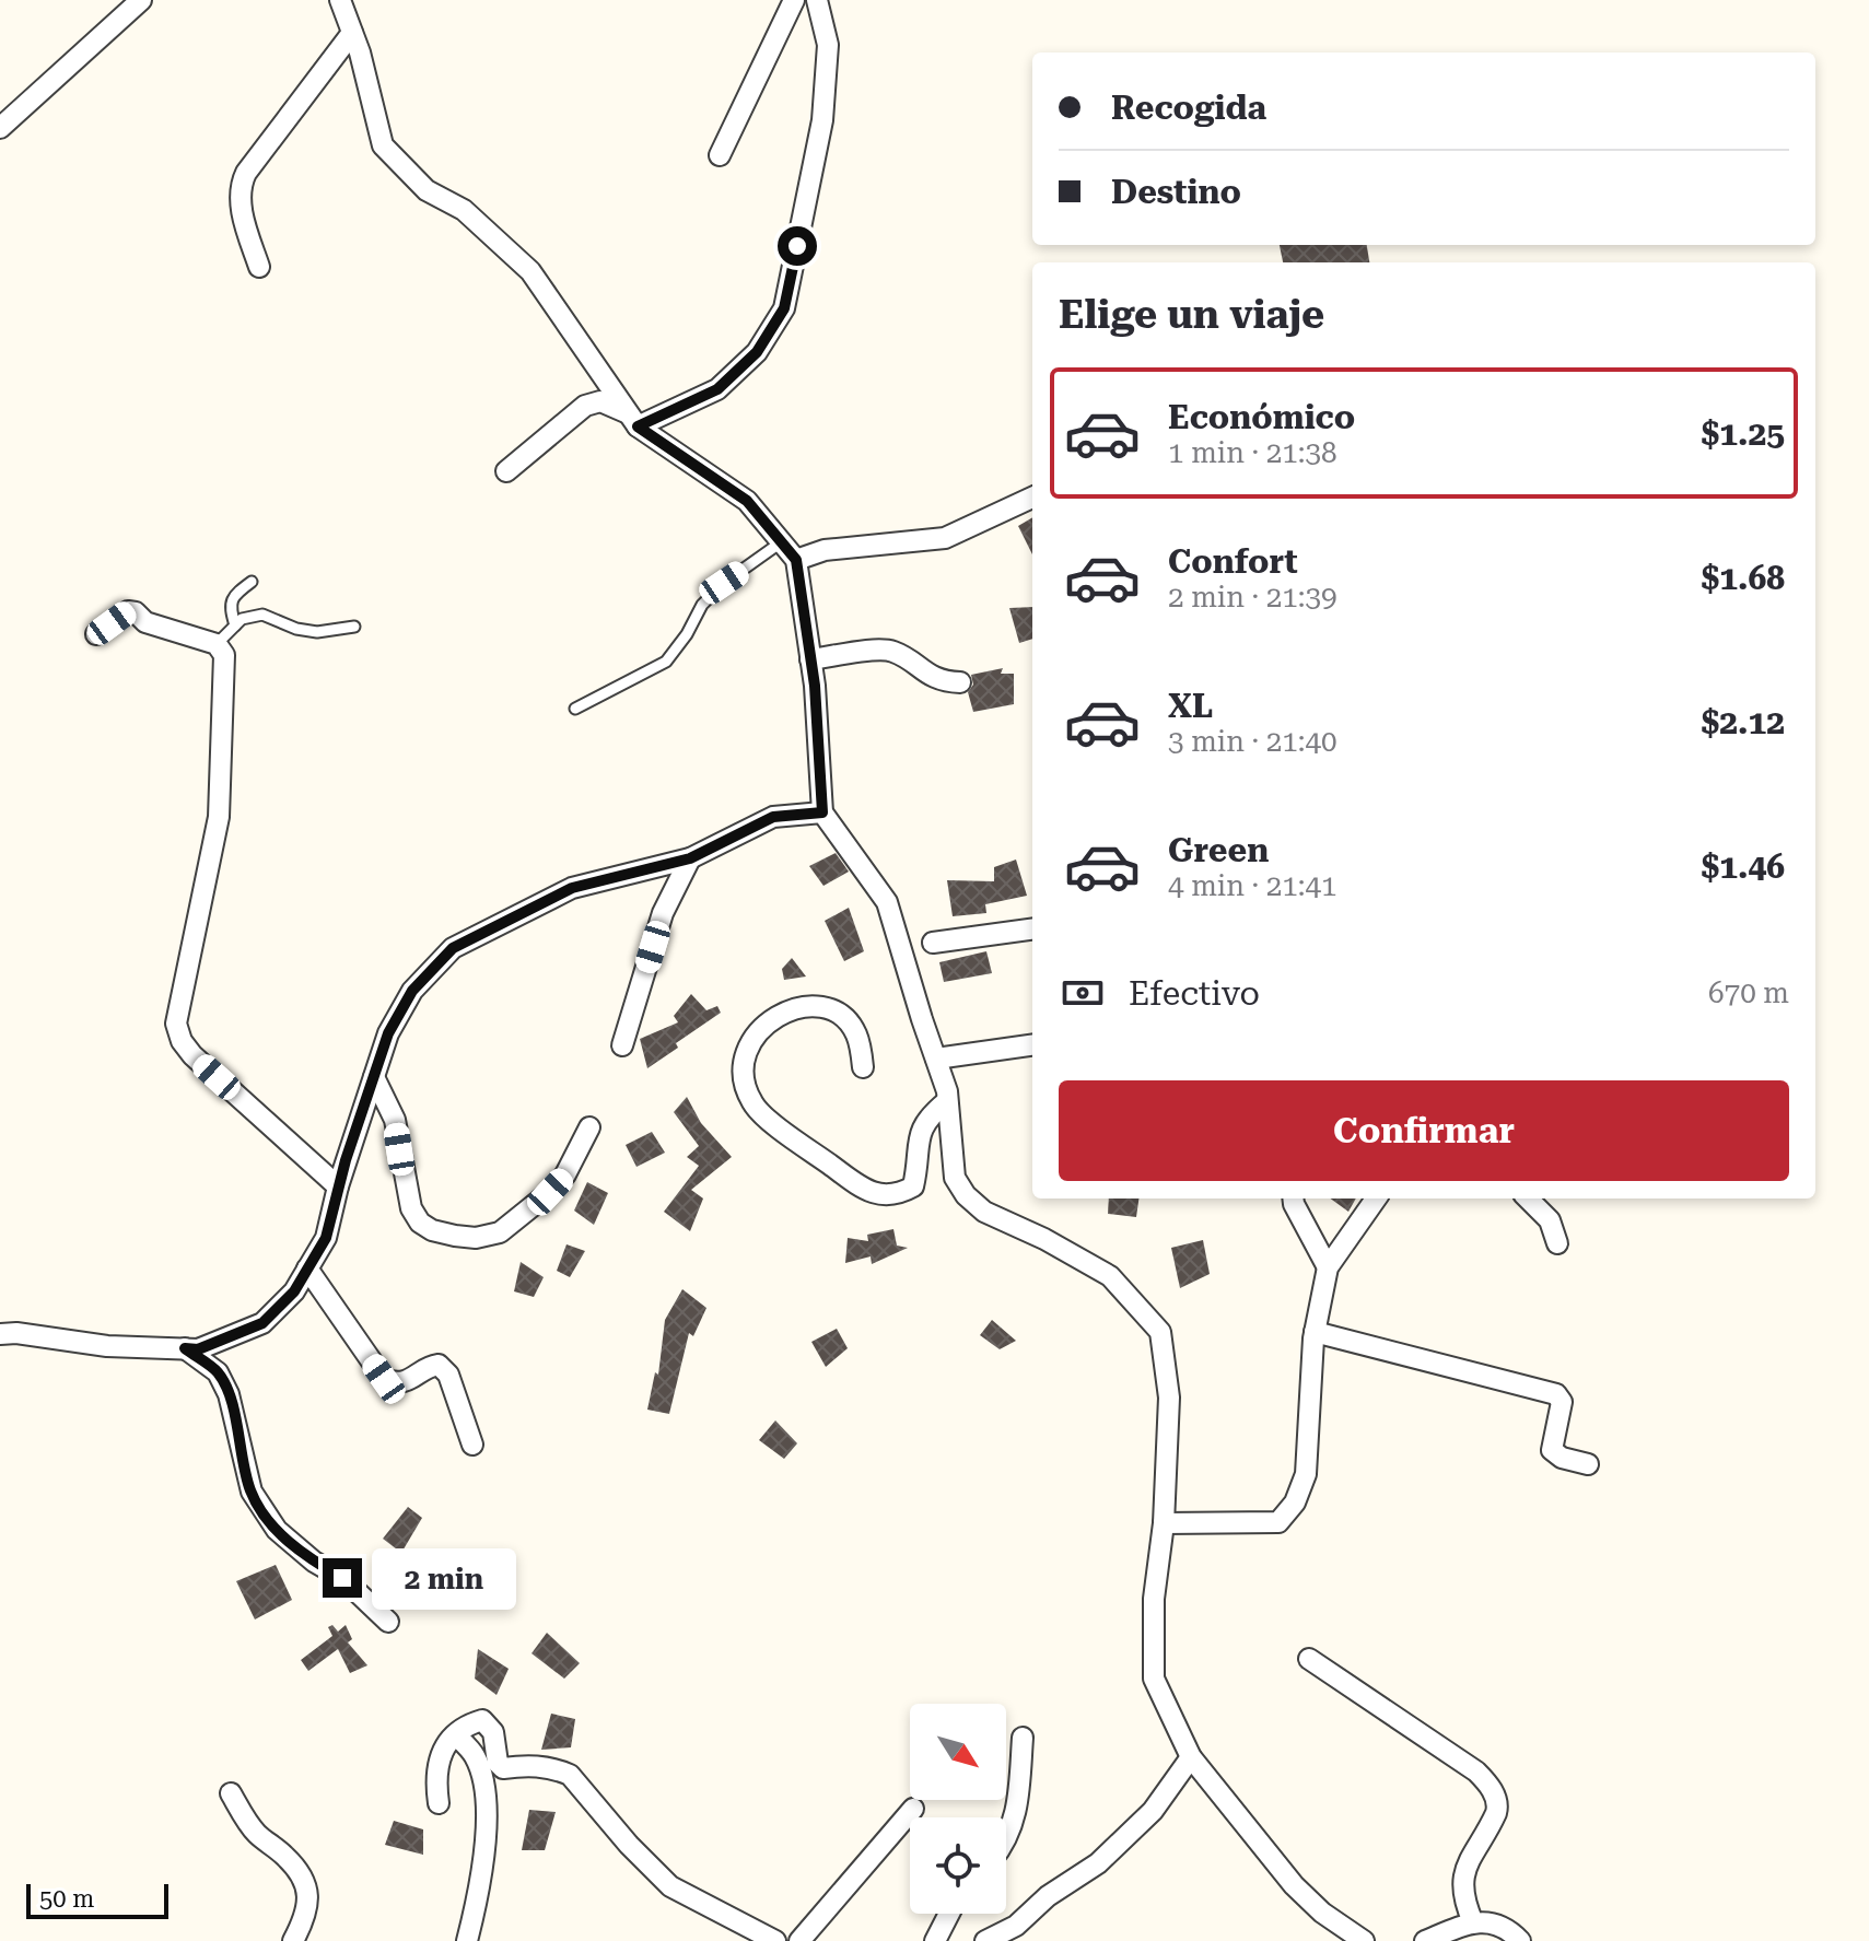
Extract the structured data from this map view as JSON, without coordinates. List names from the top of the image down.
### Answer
{
  "scale_bar": "50 m",
  "north": "bottom right",
  "page": {
    "banner": ["Recogida", "Destino"],
    "heading": "Elige un viaje",
    "list": [
      {
        "name": "Económico",
        "note": "1 min · 21:38",
        "value": "$1.25"
      },
      {
        "name": "Confort",
        "note": "2 min · 21:39",
        "value": "$1.68"
      },
      {
        "name": "XL",
        "note": "3 min · 21:40",
        "value": "$2.12"
      },
      {
        "name": "Green",
        "note": "4 min · 21:41",
        "value": "$1.46"
      }
    ],
    "pay": ["Efectivo", "670 m"],
    "buttons": "Confirmar",
    "bubble": "2 min",
    "scale": "50 m"
  }
}
